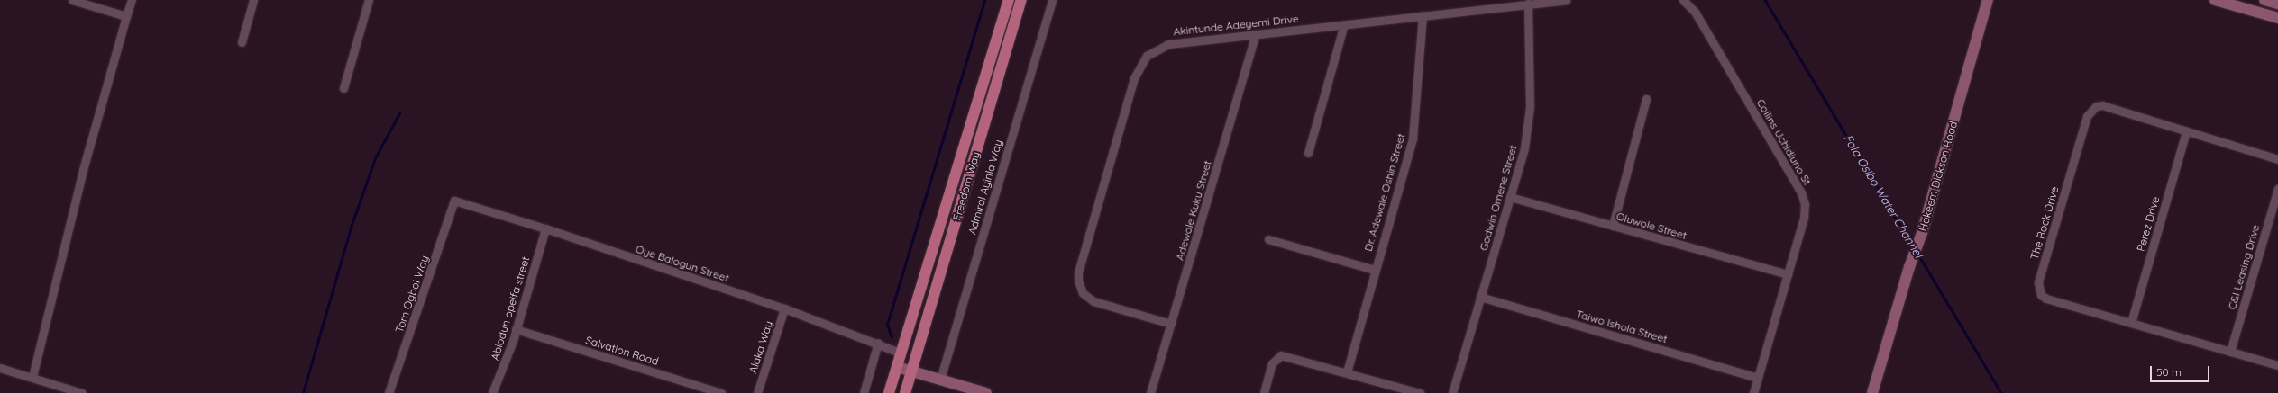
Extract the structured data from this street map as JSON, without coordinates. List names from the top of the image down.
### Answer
{
  "streets": {
    "main road": ["Freedom Way"],
    "street": [
      "Akintunde Adeyemi Drive",
      "Collins Uchidiuno St",
      "Hakeem Dickson Road",
      "Admiral Ayinla Way",
      "Dr. Adewale Oshin Street",
      "Godwin Omene Street",
      "Adewole Kuku Street",
      "The Rock Drive",
      "Perez Drive",
      "Oluwole Street",
      "Oye Balogun Street",
      "C&I Leasing Drive",
      "Tom Ogboi Way",
      "Abiodun opeifa street",
      "Taiwo Ishola Street",
      "Alaka Way",
      "Salvation Road"
    ]
  },
  "crossings": [
    ["Akintunde Adeyemi Drive", "Dr. Adewale Oshin Street"],
    ["Akintunde Adeyemi Drive", "Godwin Omene Street"],
    ["Akintunde Adeyemi Drive", "Adewole Kuku Street"],
    ["Collins Uchidiuno St", "Oluwole Street"],
    ["Collins Uchidiuno St", "Taiwo Ishola Street"],
    ["Freedom Way", "Oye Balogun Street"],
    ["Godwin Omene Street", "Oluwole Street"],
    ["Godwin Omene Street", "Taiwo Ishola Street"],
    ["The Rock Drive", "Perez Drive"],
    ["The Rock Drive", "C&I Leasing Drive"],
    ["Oye Balogun Street", "Tom Ogboi Way"],
    ["Oye Balogun Street", "Abiodun opeifa street"],
    ["Oye Balogun Street", "Alaka Way"],
    ["Abiodun opeifa street", "Salvation Road"]
  ],
  "water": ["Fola Osibo Water Channel"],
  "scale_bar": "50 m"
}
